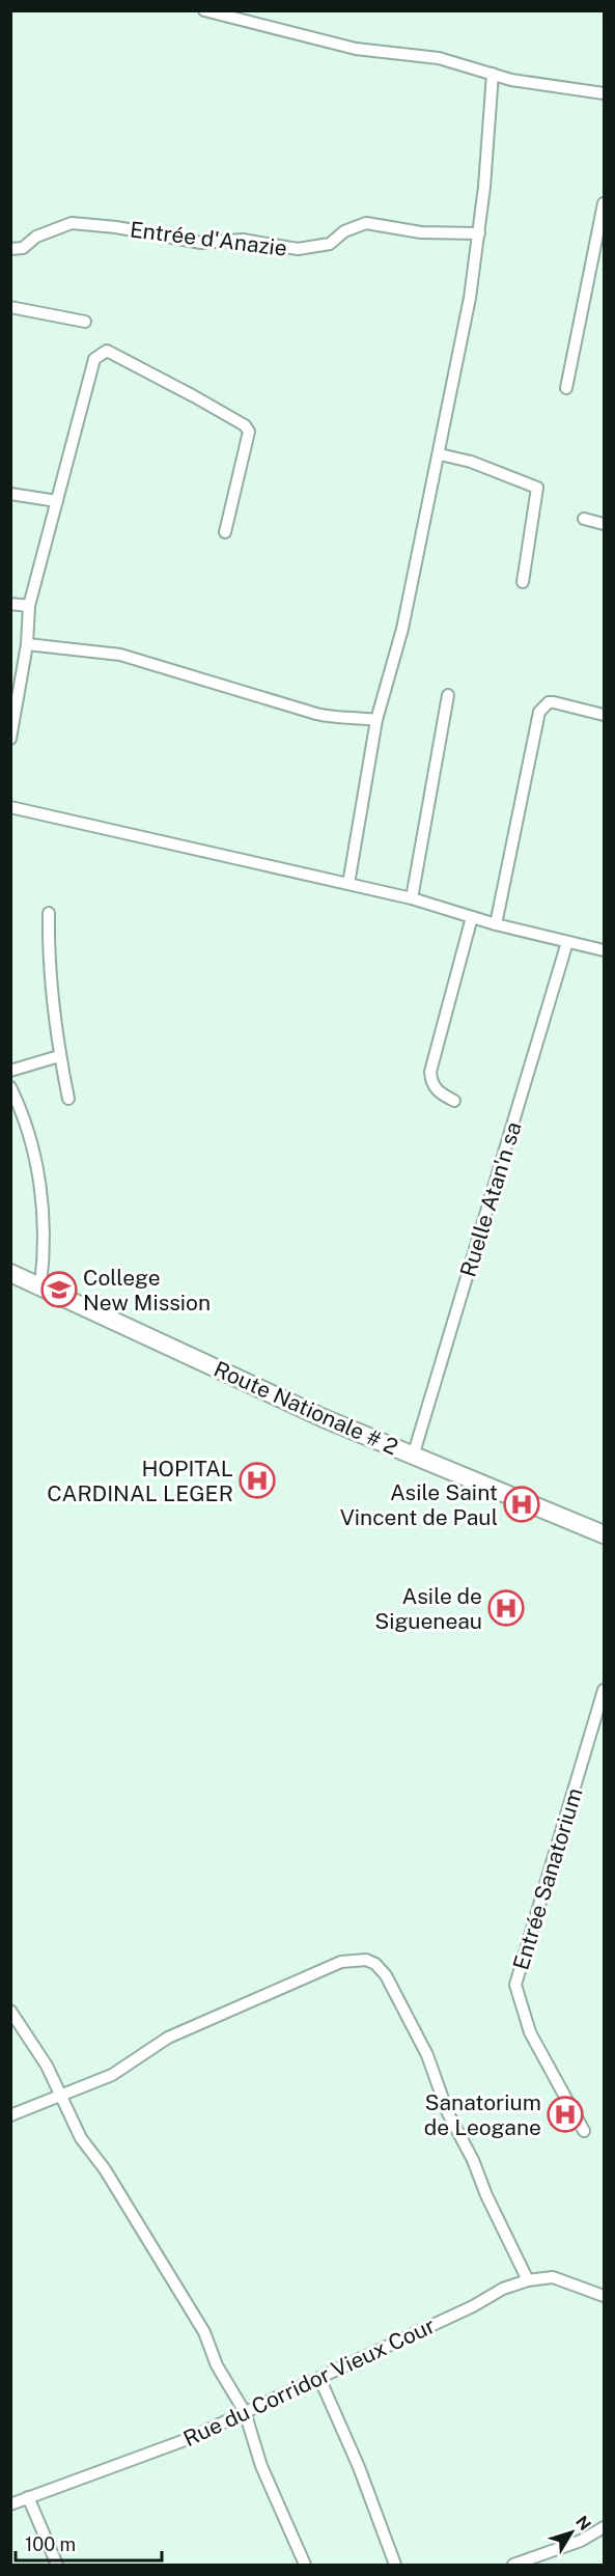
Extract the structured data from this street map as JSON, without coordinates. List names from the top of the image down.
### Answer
{
  "streets": {
    "main road": ["Route Nationale # 2"],
    "street": [
      "Entrée d'Anazie",
      "Ruelle Atan'n sa",
      "Entrée Sanatorium",
      "Rue du Corridor Vieux Cour"
    ]
  },
  "crossings": [
    ["Ruelle Atan'n sa", "Route Nationale # 2"]
  ],
  "places": {
    "school or university": ["College New Mission"],
    "hospital": [
      "HOPITAL CARDINAL LEGER",
      "Asile Saint Vincent de Paul",
      "Asile de Sigueneau",
      "Sanatorium de Leogane"
    ]
  },
  "scale_bar": "100 m",
  "north": "top right"
}
